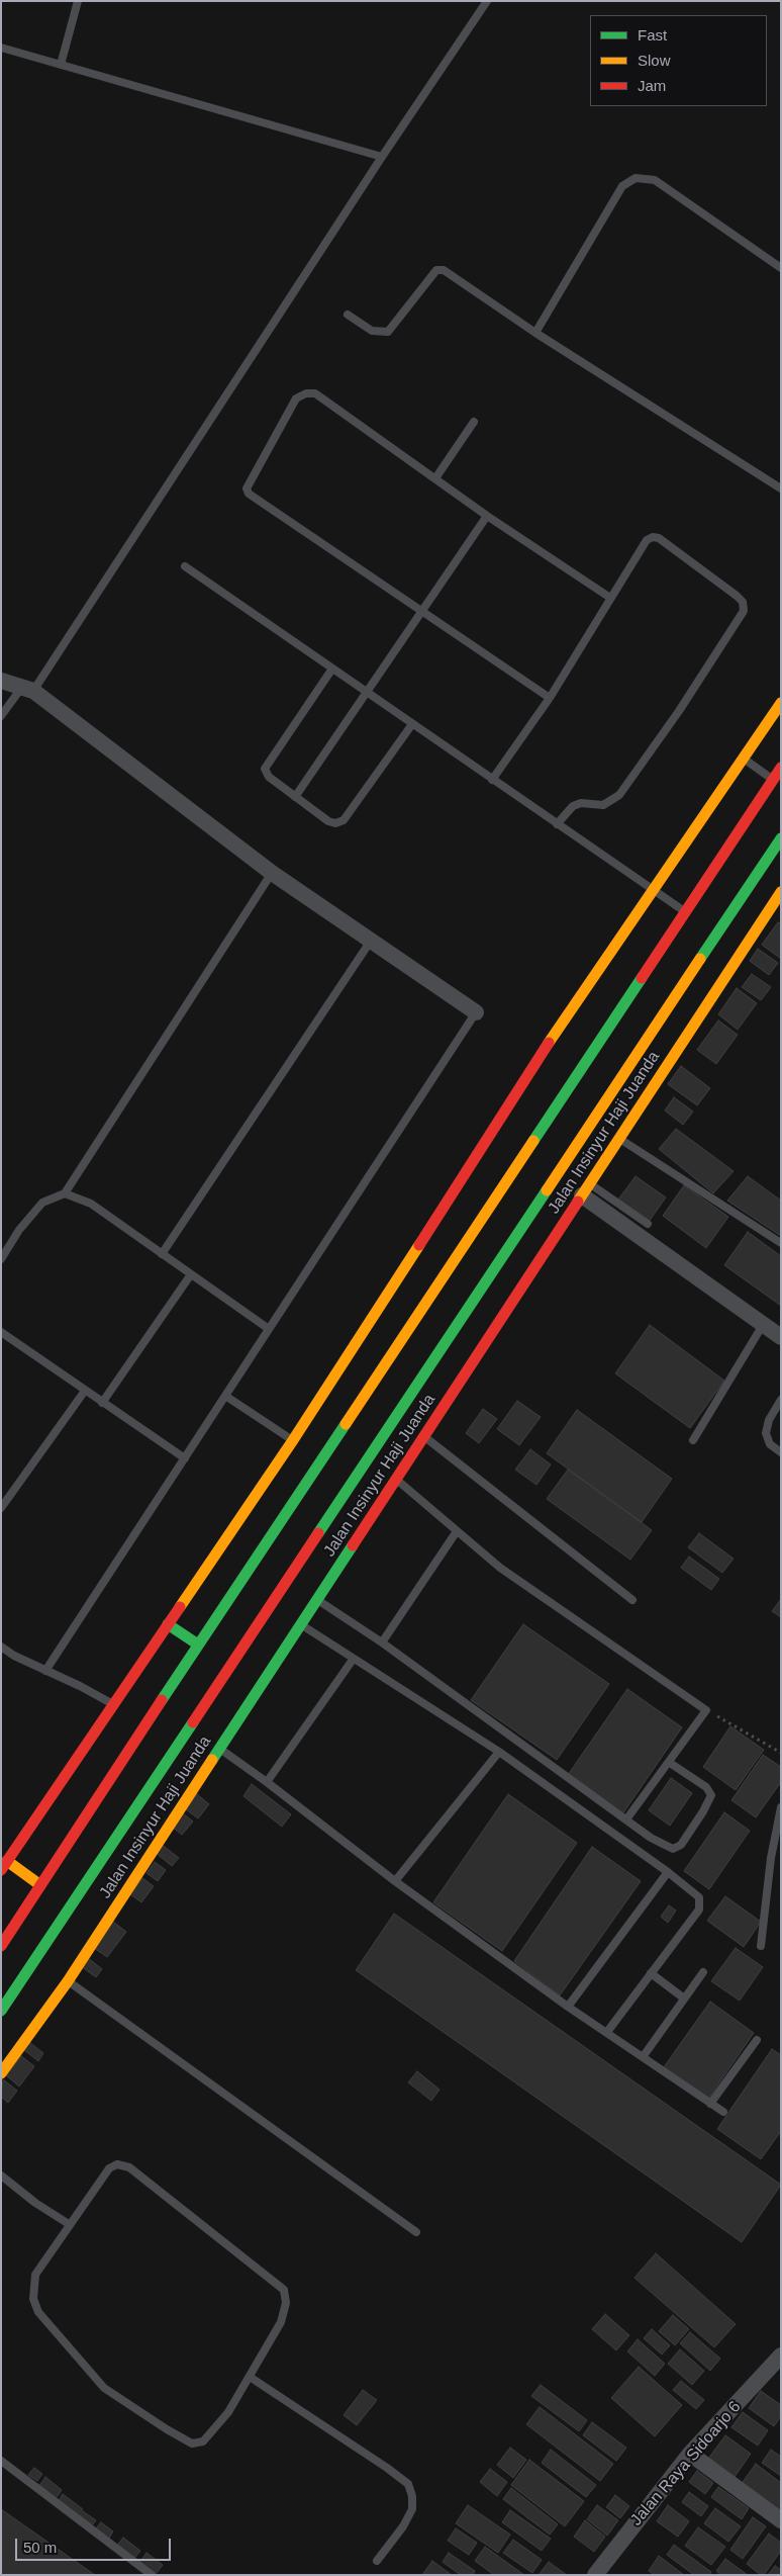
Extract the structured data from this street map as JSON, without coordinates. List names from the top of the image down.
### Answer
{
  "streets": {
    "main road": ["Jalan Insinyur Haji Juanda"],
    "street": ["Jalan Raya Sidoarjo 6"]
  },
  "legend": ["Fast", "Slow", "Jam"],
  "scale_bar": "50 m"
}
